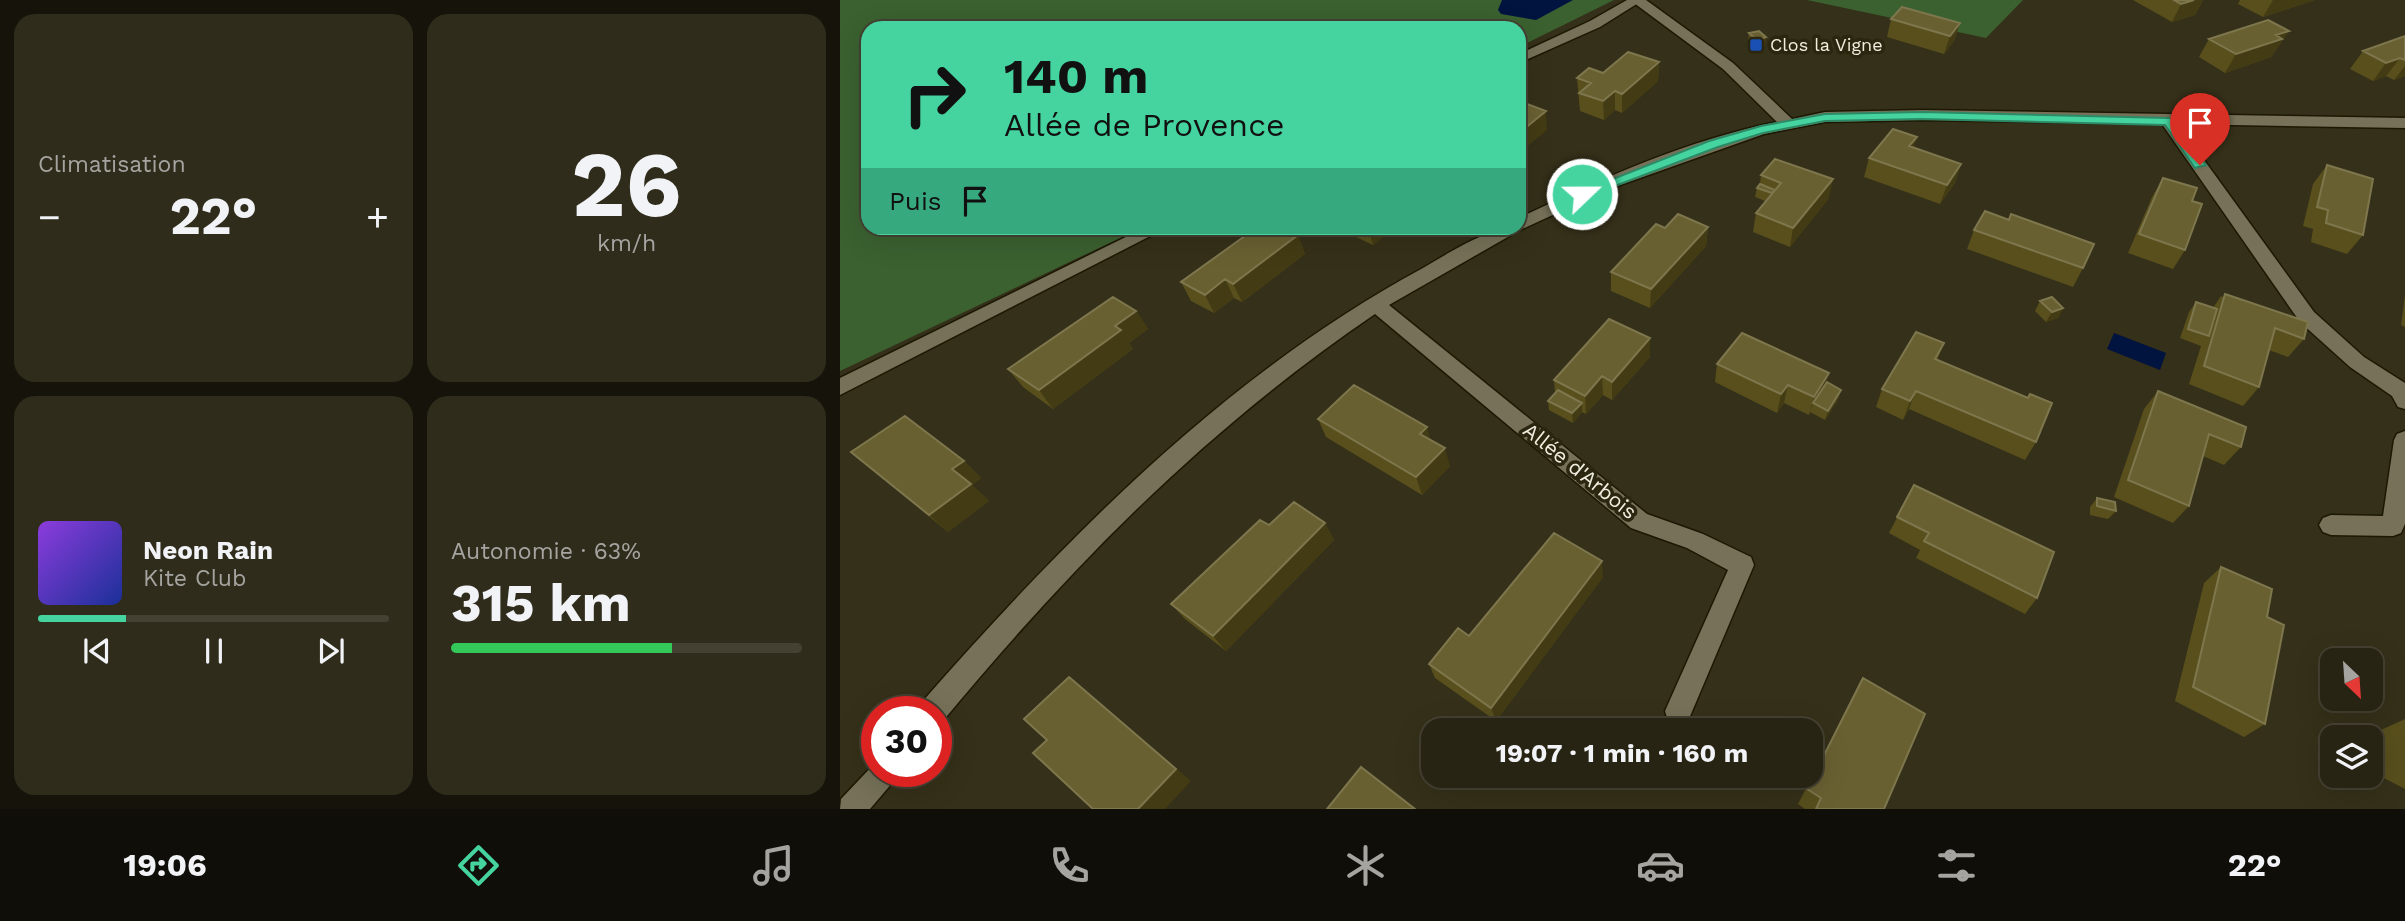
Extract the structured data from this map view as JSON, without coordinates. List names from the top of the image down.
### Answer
{
  "streets": {
    "street": ["Allée d'Arbois"]
  },
  "places": {
    "transit": ["Clos la Vigne"]
  },
  "north": "bottom right",
  "page": {
    "tile": [
      "Climatisation",
      ["26", "km/h"],
      ["Autonomie · 63%", "315 km"]
    ],
    "turn": ["140 m", "Allée de Provence"],
    "then": "Puis",
    "heat": ["−", "22°", "+"],
    "song": ["Neon Rain", "Kite Club"],
    "limit": "30",
    "trip": "19:07 · 1 min · 160 m",
    "tabs": ["19:06", "22°"]
  }
}
